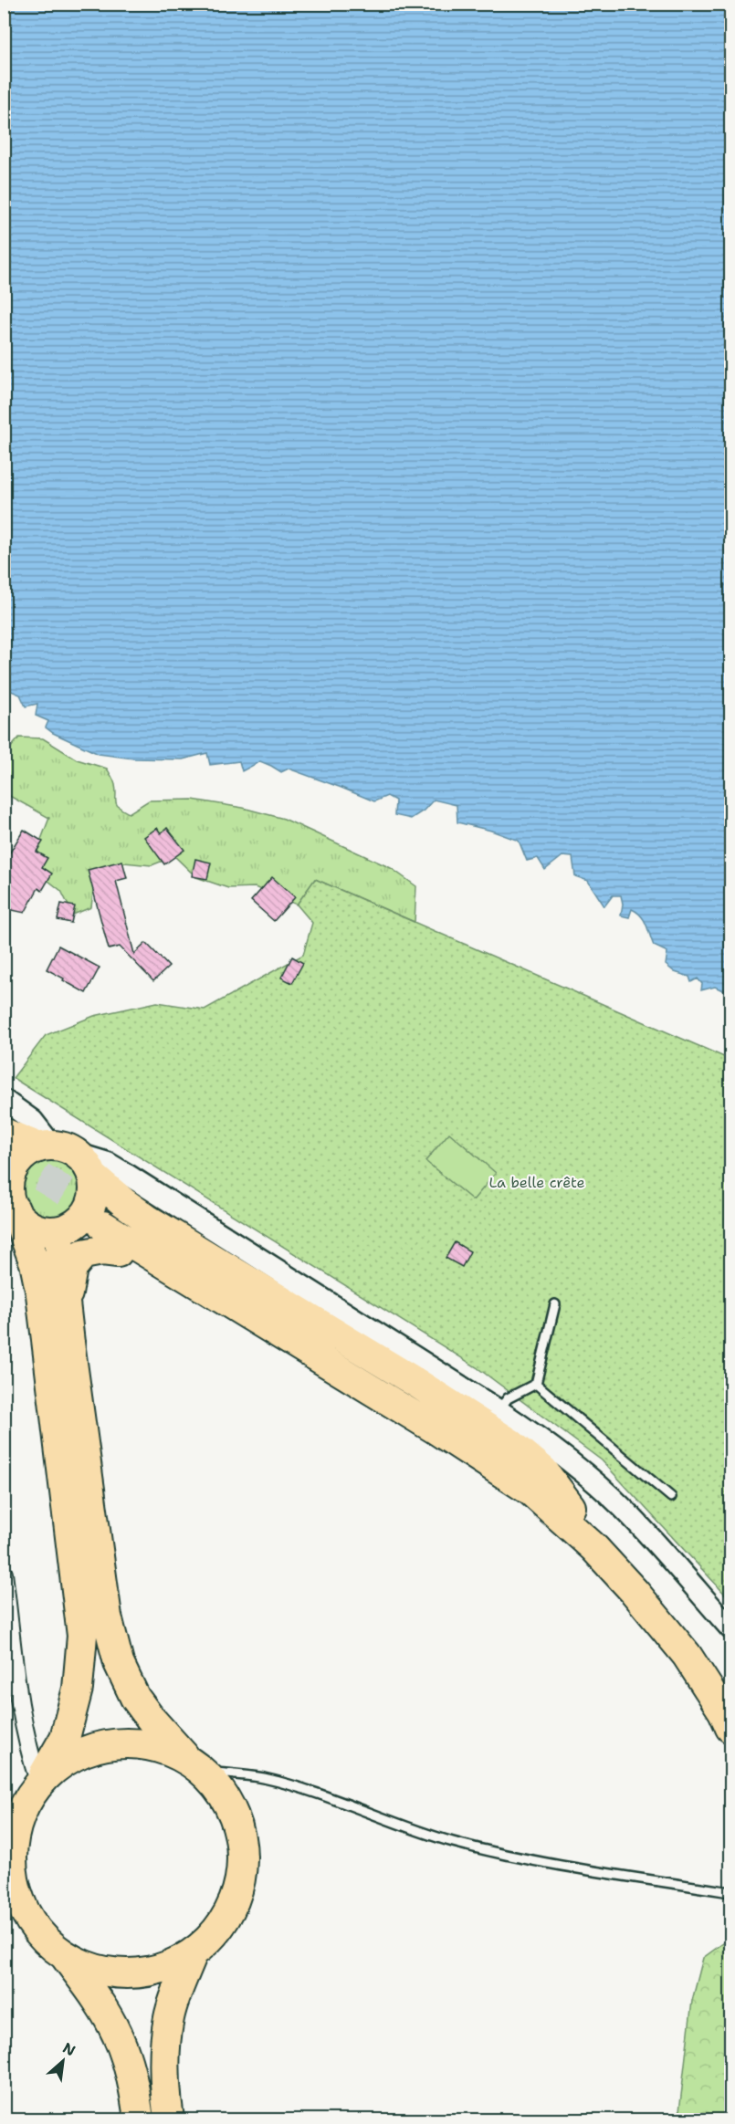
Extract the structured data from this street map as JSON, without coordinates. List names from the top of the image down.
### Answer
{
  "parks": ["La belle crête"],
  "north": "top right"
}
